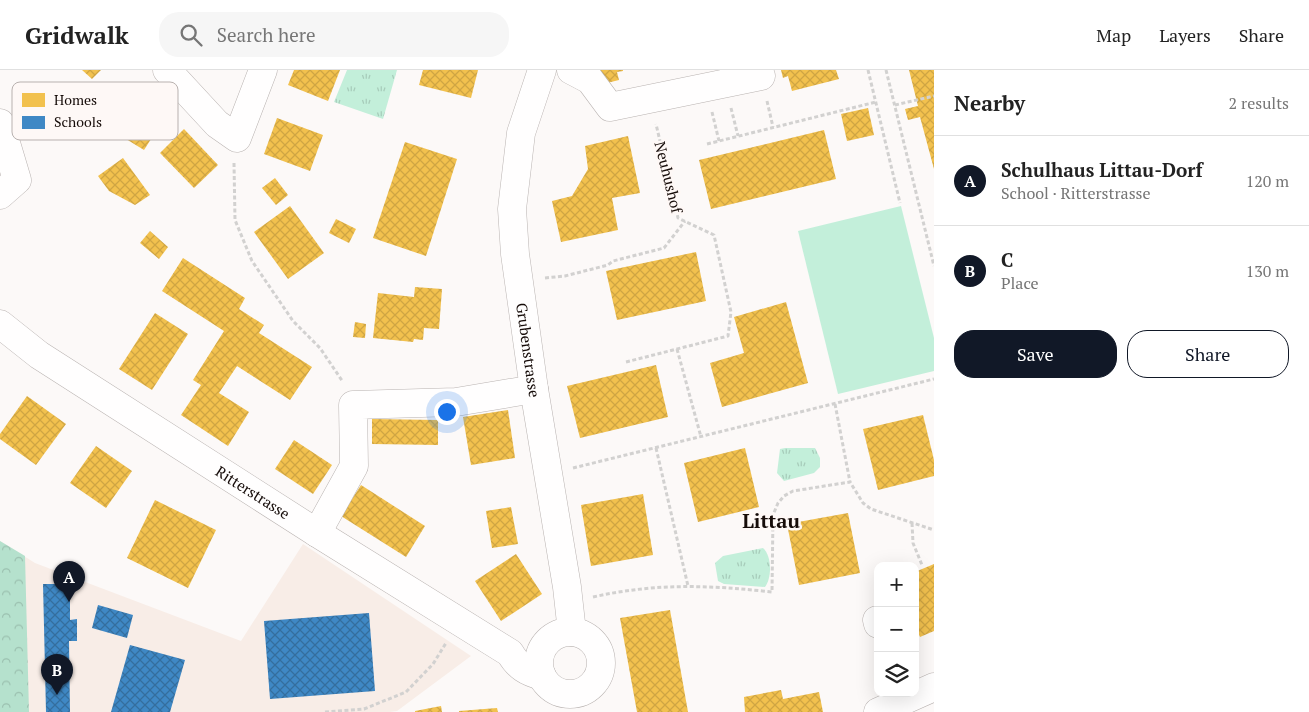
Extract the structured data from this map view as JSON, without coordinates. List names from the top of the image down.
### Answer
{
  "streets": {
    "street": ["Grubenstrasse", "Ritterstrasse"],
    "path": ["Neuhushof"]
  },
  "crossings": [
    ["Grubenstrasse", "Ritterstrasse"]
  ],
  "districts": ["Littau"],
  "legend": ["Homes", "Schools"],
  "page": {
    "header": "Gridwalk",
    "search": "Search here",
    "nav": ["Map", "Layers", "Share"],
    "heading": ["Nearby", "2 results"],
    "list": [
      {
        "mark": "A",
        "name": "Schulhaus Littau-Dorf",
        "note": "School · Ritterstrasse",
        "value": "120 m"
      },
      {
        "mark": "B",
        "name": "C",
        "note": "Place",
        "value": "130 m"
      }
    ],
    "buttons": ["Save", "Share"],
    "pins": ["A", "B"],
    "map_buttons": ["+", "−"]
  }
}
